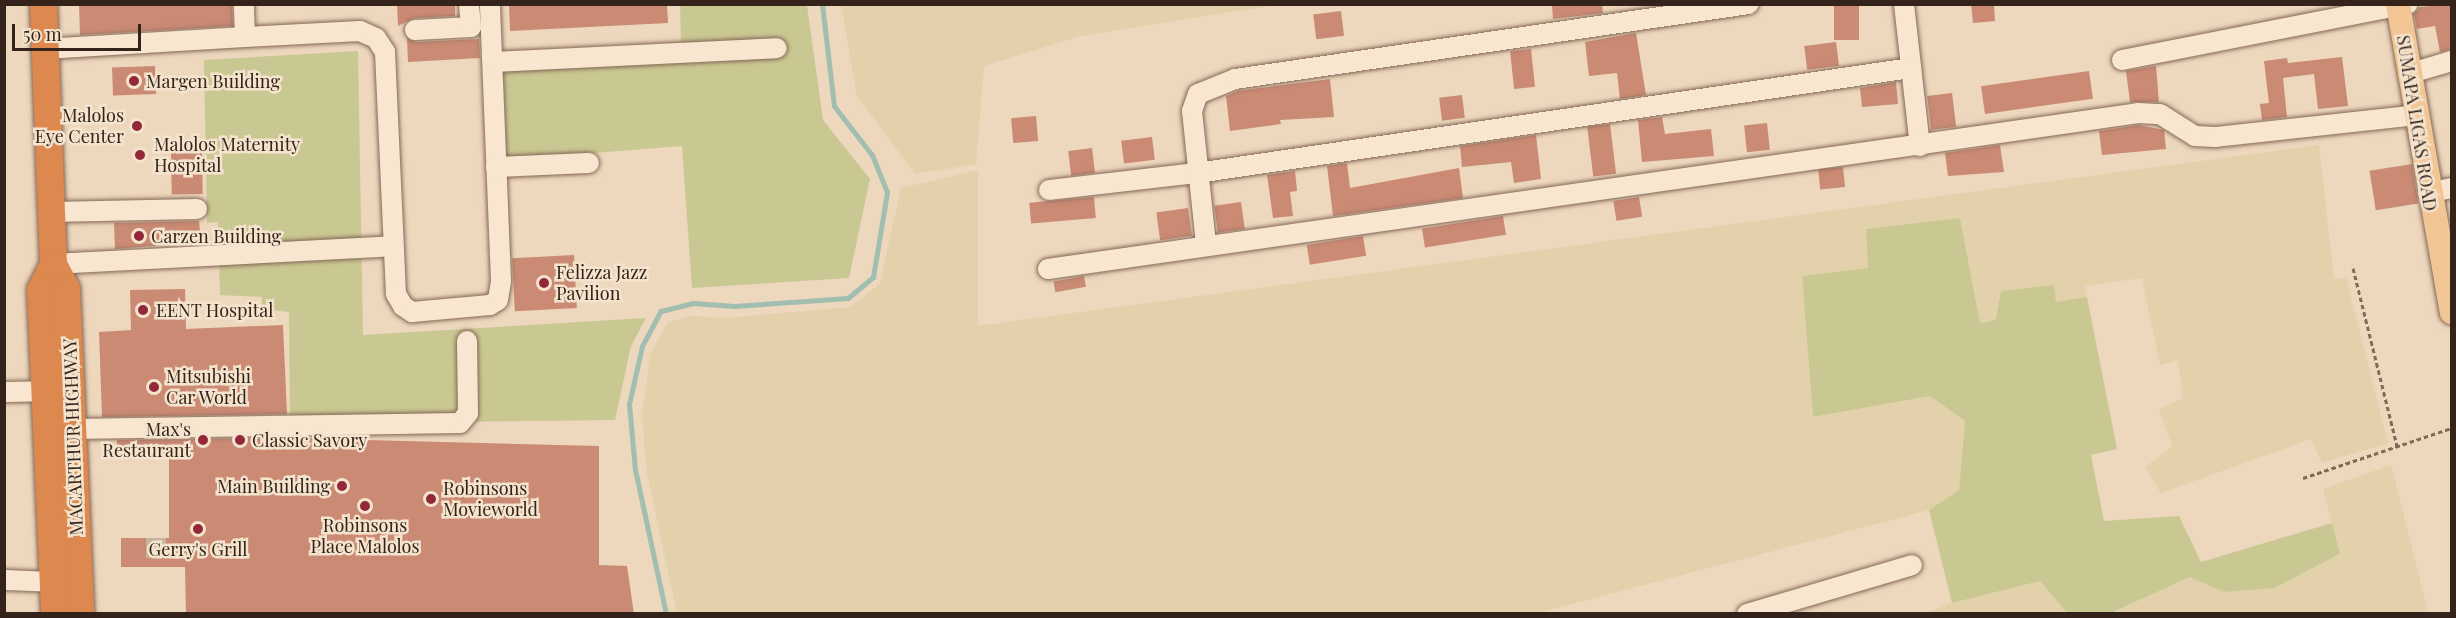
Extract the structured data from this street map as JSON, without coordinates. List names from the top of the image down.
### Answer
{
  "streets": {
    "highway": ["MACARTHUR HIGHWAY"],
    "main road": ["SUMAPA LIGAS ROAD"]
  },
  "places": [
    "Margen Building",
    "Malolos Eye Center",
    "Malolos Maternity Hospital",
    "Carzen Building",
    "Felizza Jazz Pavilion",
    "EENT Hospital",
    "Mitsubishi Car World",
    "Max's Restaurant",
    "Classic Savory",
    "Main Building",
    "Robinsons Movieworld",
    "Robinsons Place Malolos",
    "Gerry's Grill"
  ],
  "scale_bar": "50 m"
}
